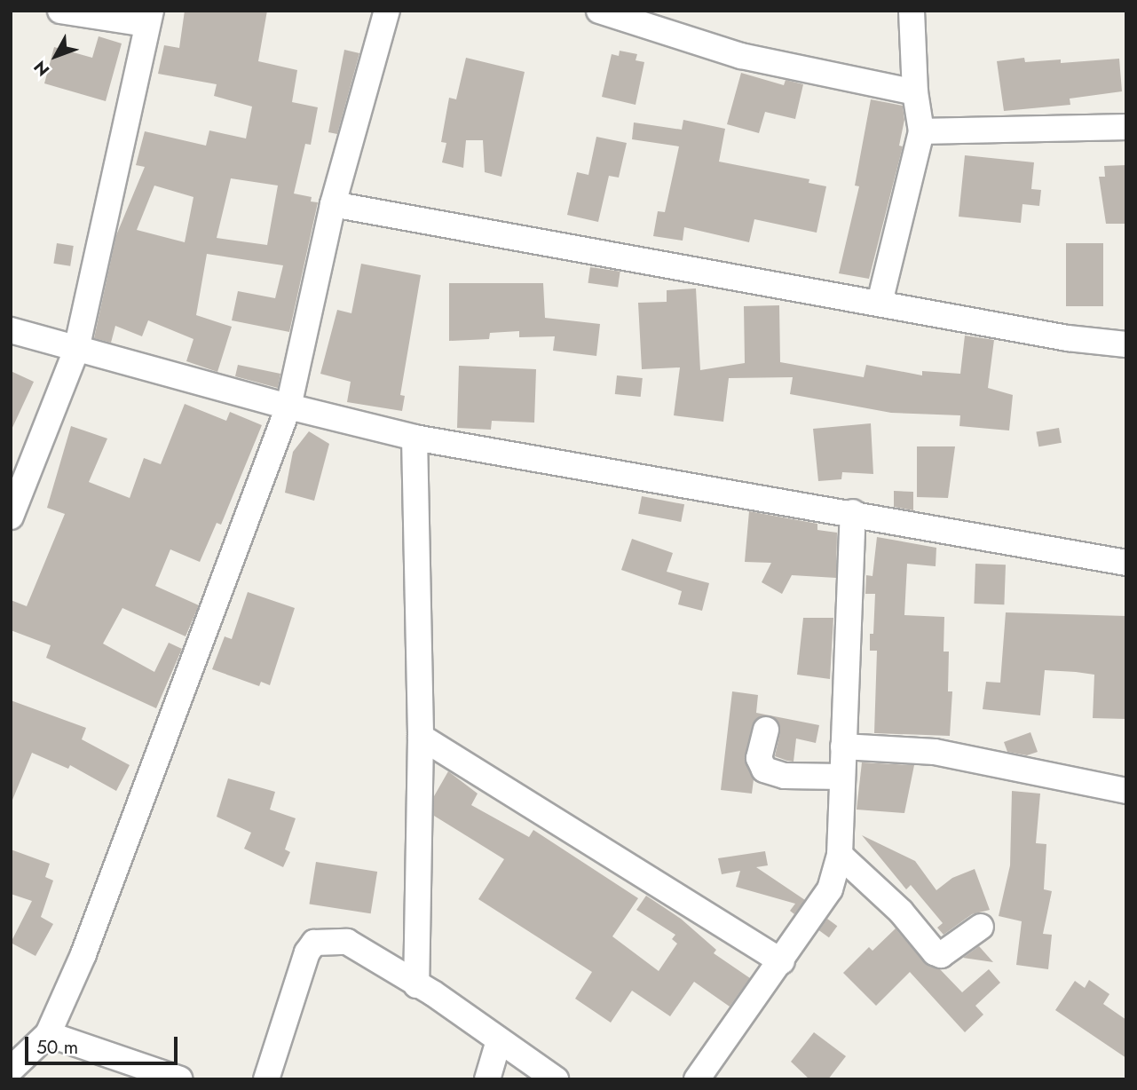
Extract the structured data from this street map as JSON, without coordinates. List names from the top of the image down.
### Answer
{
  "scale_bar": "50 m",
  "north": "bottom left"
}
